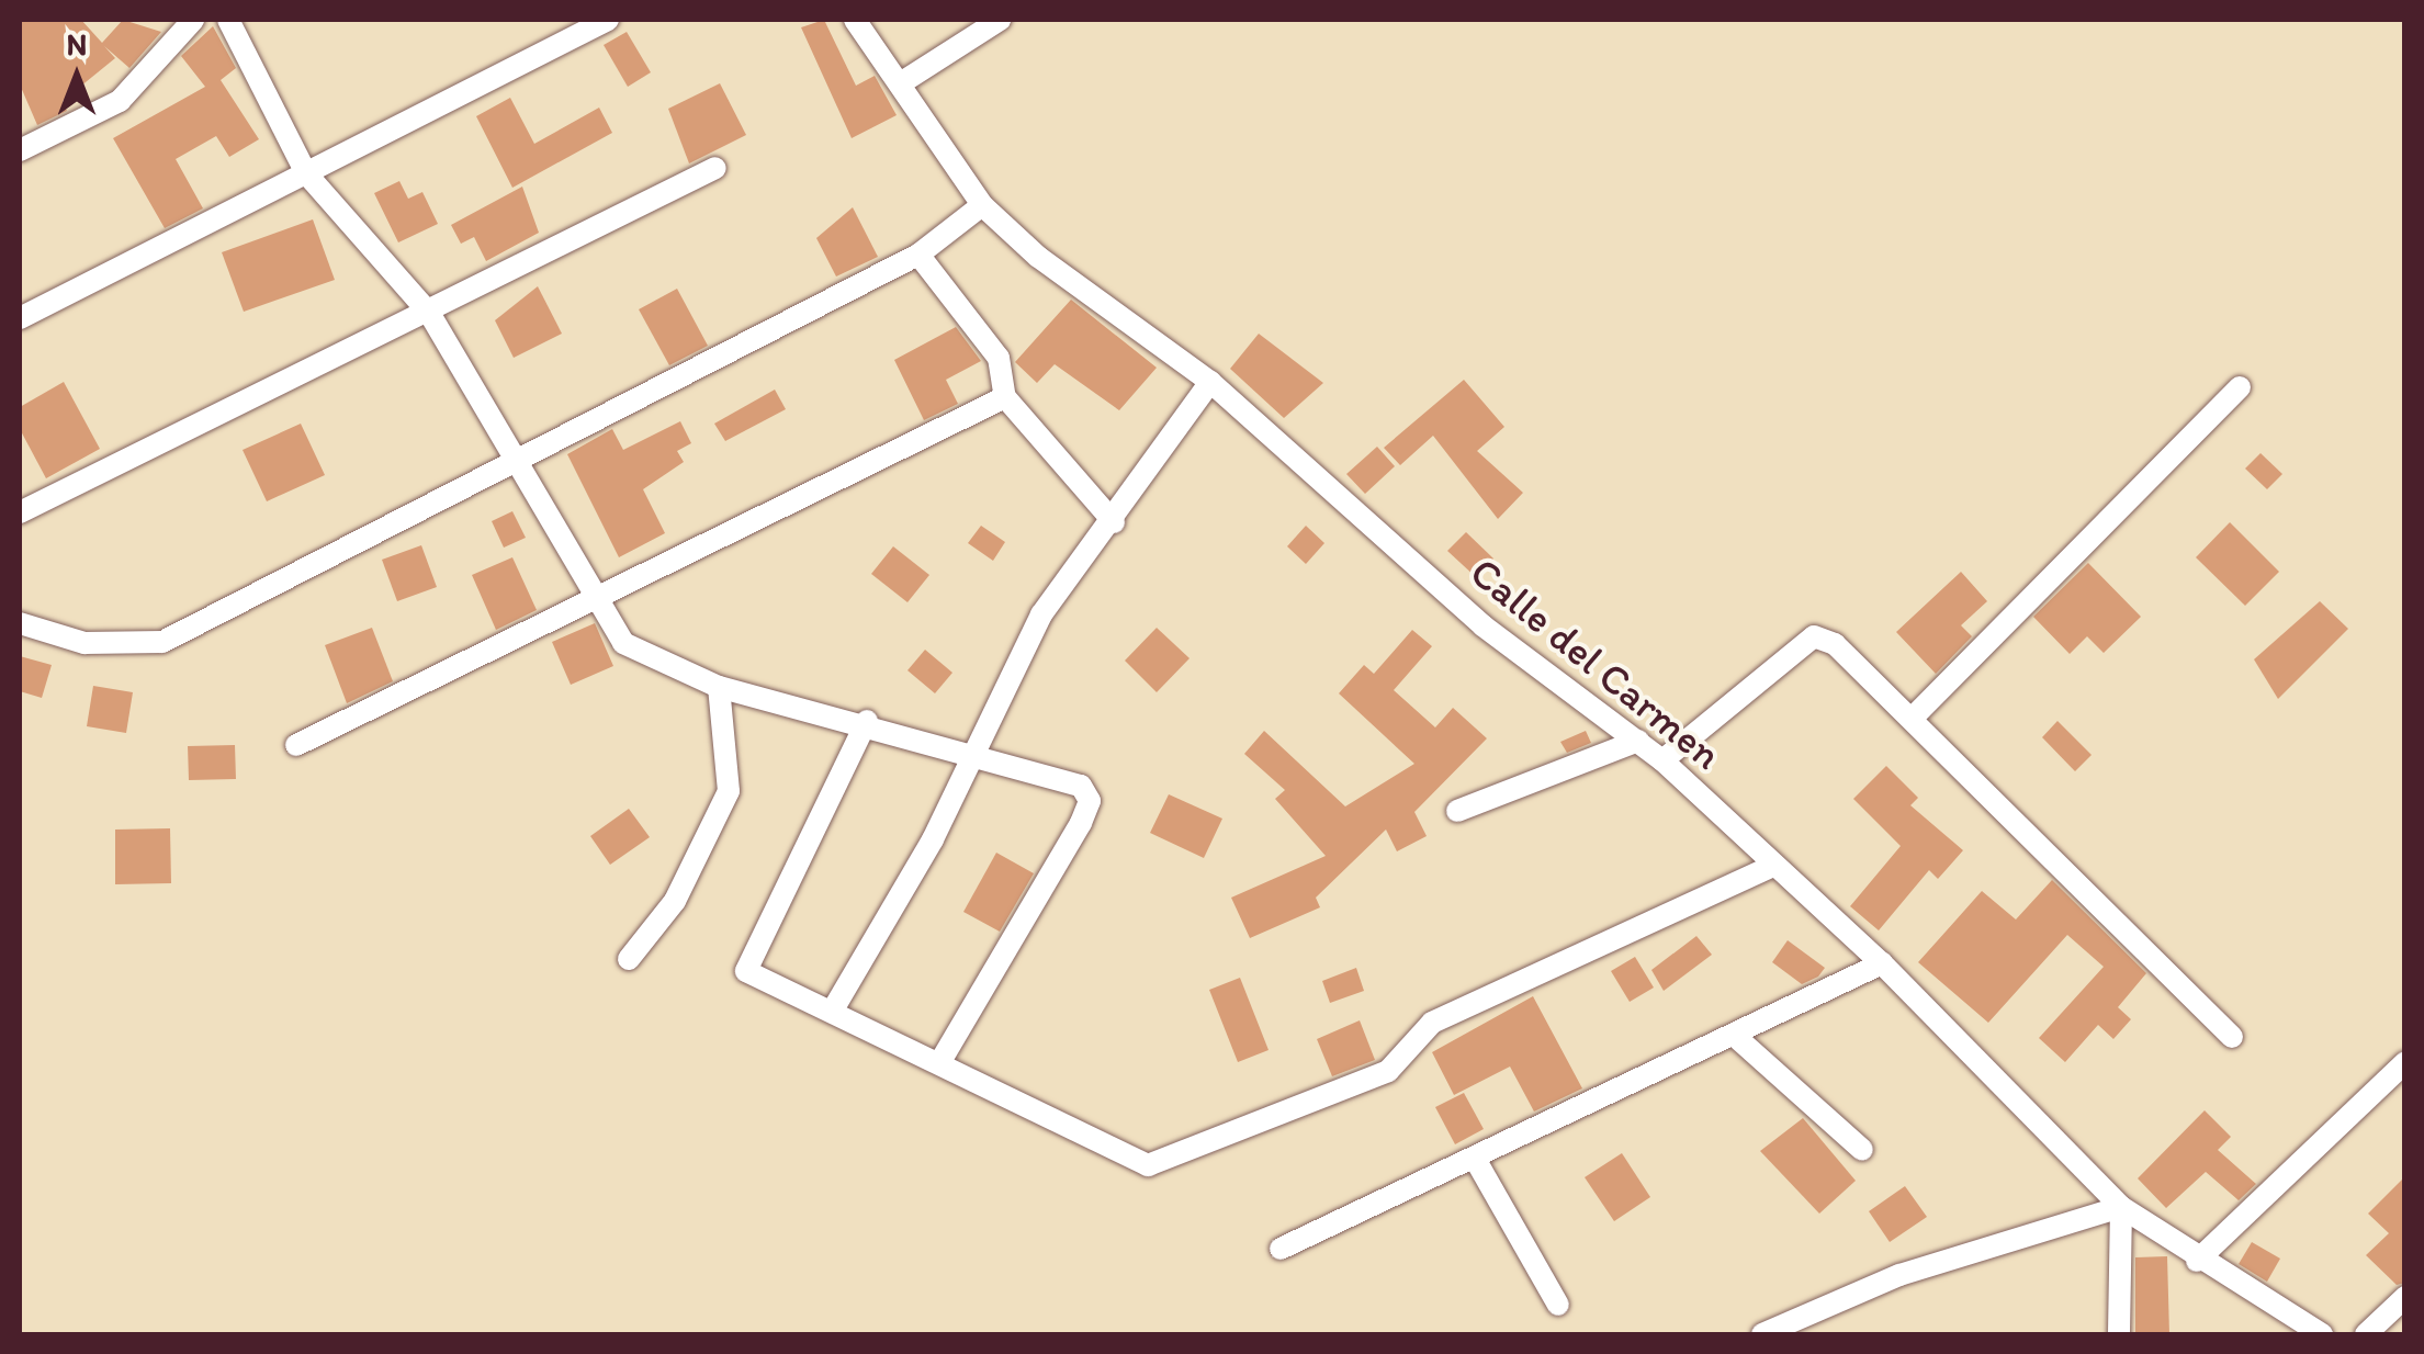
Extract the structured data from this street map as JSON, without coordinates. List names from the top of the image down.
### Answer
{
  "streets": {
    "street": ["Calle del Carmen"]
  },
  "north": "top"
}
